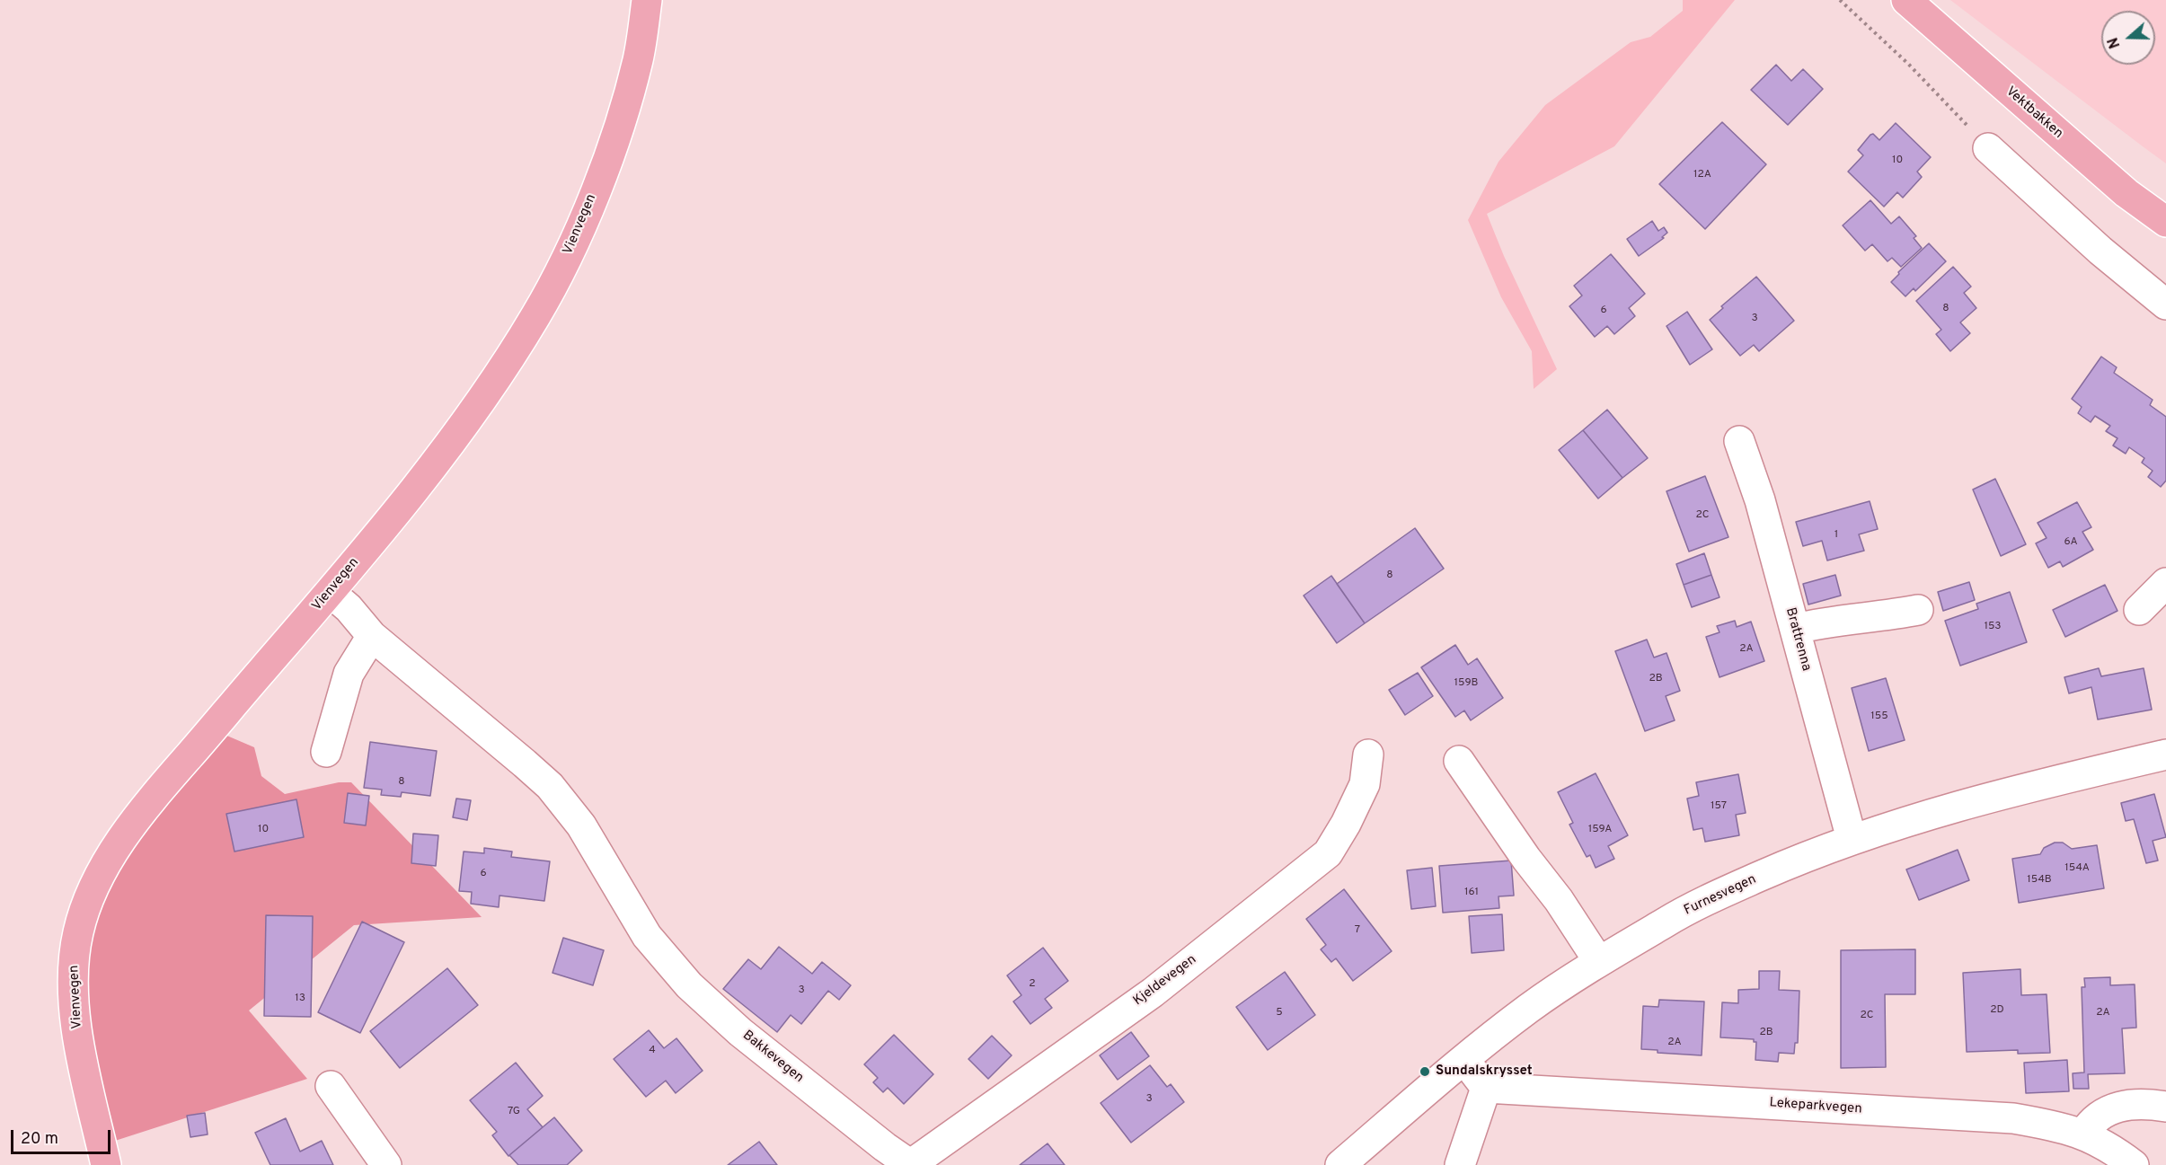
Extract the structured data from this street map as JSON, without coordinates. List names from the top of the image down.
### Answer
{
  "streets": {
    "main road": ["Vektbakken", "Vienvegen"],
    "street": [
      "Brattrenna",
      "Furnesvegen",
      "Kjeldevegen",
      "Bakkevegen",
      "Lekeparkvegen"
    ]
  },
  "crossings": [
    ["Vienvegen", "Bakkevegen"],
    ["Brattrenna", "Furnesvegen"],
    ["Kjeldevegen", "Bakkevegen"]
  ],
  "places": ["Sundalskrysset"],
  "house_numbers": [
    "10",
    "12A",
    "8",
    "6",
    "3",
    "2C",
    "1",
    "6A",
    "8",
    "153",
    "2A",
    "2B",
    "159B",
    "155",
    "8",
    "157",
    "10",
    "159A",
    "154A",
    "6",
    "154B",
    "161",
    "7",
    "2",
    "3",
    "13",
    "2D",
    "5",
    "2A",
    "2C",
    "2B",
    "2A",
    "4",
    "3",
    "7G"
  ],
  "scale_bar": "20 m",
  "north": "left"
}
